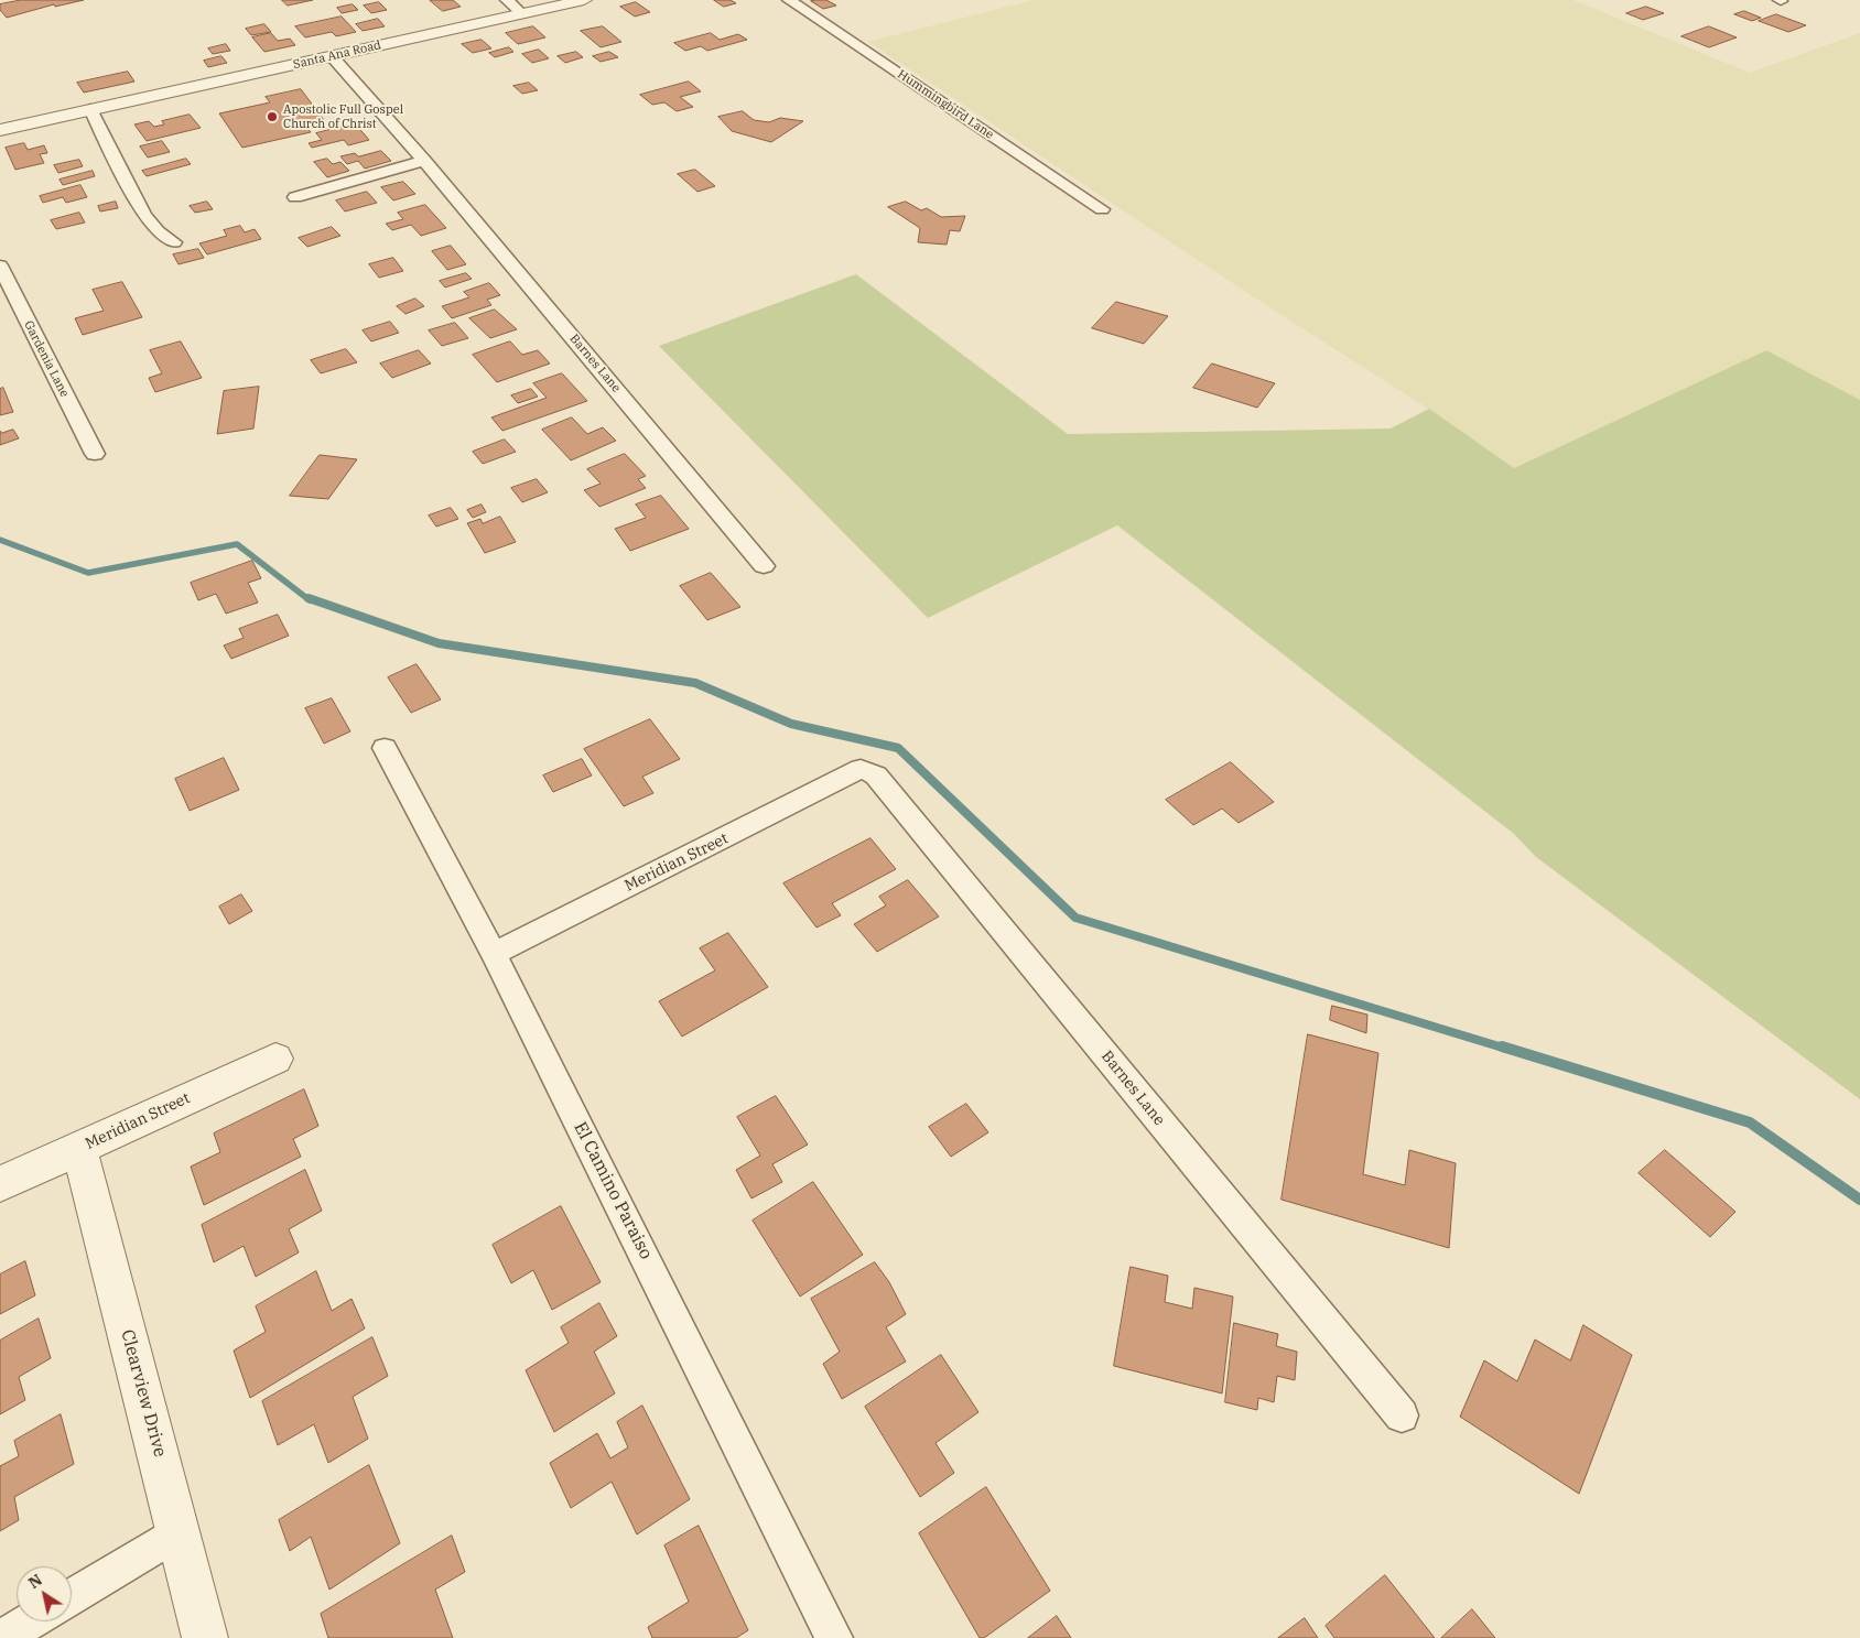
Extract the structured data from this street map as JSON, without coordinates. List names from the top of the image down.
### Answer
{
  "streets": {
    "street": [
      "Santa Ana Road",
      "Hummingbird Lane",
      "Gardenia Lane",
      "Barnes Lane",
      "Meridian Street",
      "El Camino Paraiso",
      "Clearview Drive"
    ]
  },
  "crossings": [
    ["Santa Ana Road", "Barnes Lane"],
    ["Barnes Lane", "Meridian Street"],
    ["Meridian Street", "El Camino Paraiso"],
    ["Meridian Street", "Clearview Drive"]
  ],
  "places": ["Apostolic Full Gospel Church of Christ"],
  "north": "top left"
}
